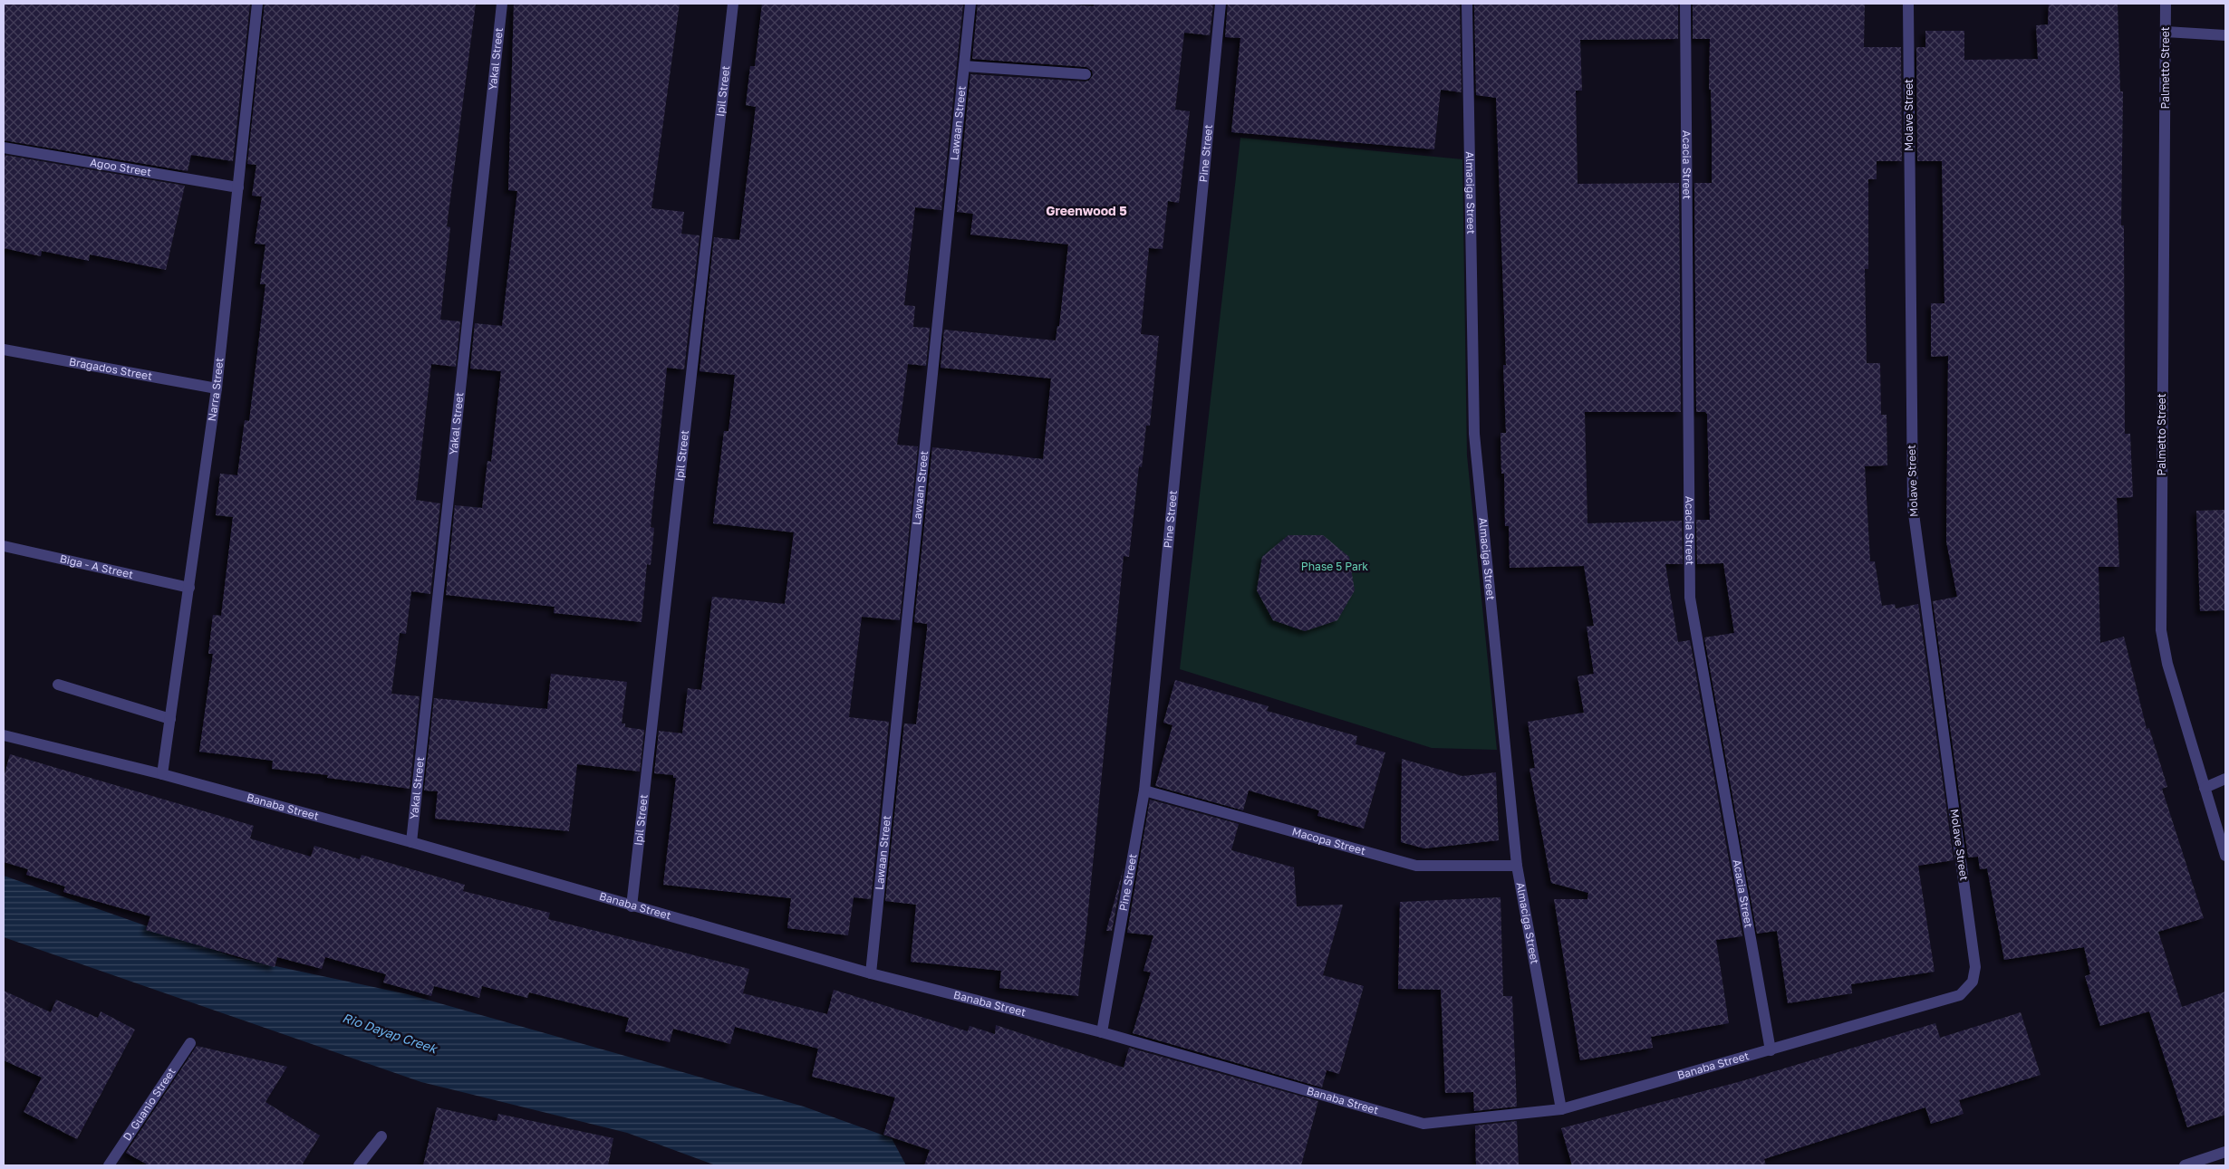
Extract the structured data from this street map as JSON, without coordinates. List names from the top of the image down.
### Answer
{
  "streets": {
    "street": [
      "Yakal Street",
      "Palmetto Street",
      "Ipil Street",
      "Molave Street",
      "Lawaan Street",
      "Pine Street",
      "Acacia Street",
      "Agoo Street",
      "Almaciga Street",
      "Bragados Street",
      "Narra Street",
      "Biga - A Street",
      "Banaba Street",
      "Macopa Street",
      "D. Guanio Street"
    ]
  },
  "crossings": [
    ["Yakal Street", "Banaba Street"],
    ["Ipil Street", "Banaba Street"],
    ["Molave Street", "Banaba Street"],
    ["Lawaan Street", "Banaba Street"],
    ["Pine Street", "Banaba Street"],
    ["Pine Street", "Macopa Street"],
    ["Acacia Street", "Banaba Street"],
    ["Agoo Street", "Narra Street"],
    ["Almaciga Street", "Banaba Street"],
    ["Almaciga Street", "Macopa Street"],
    ["Bragados Street", "Narra Street"],
    ["Narra Street", "Biga - A Street"],
    ["Narra Street", "Banaba Street"]
  ],
  "districts": ["Greenwood 5"],
  "water": ["Rio Dayap Creek"],
  "parks": ["Phase 5 Park"]
}
